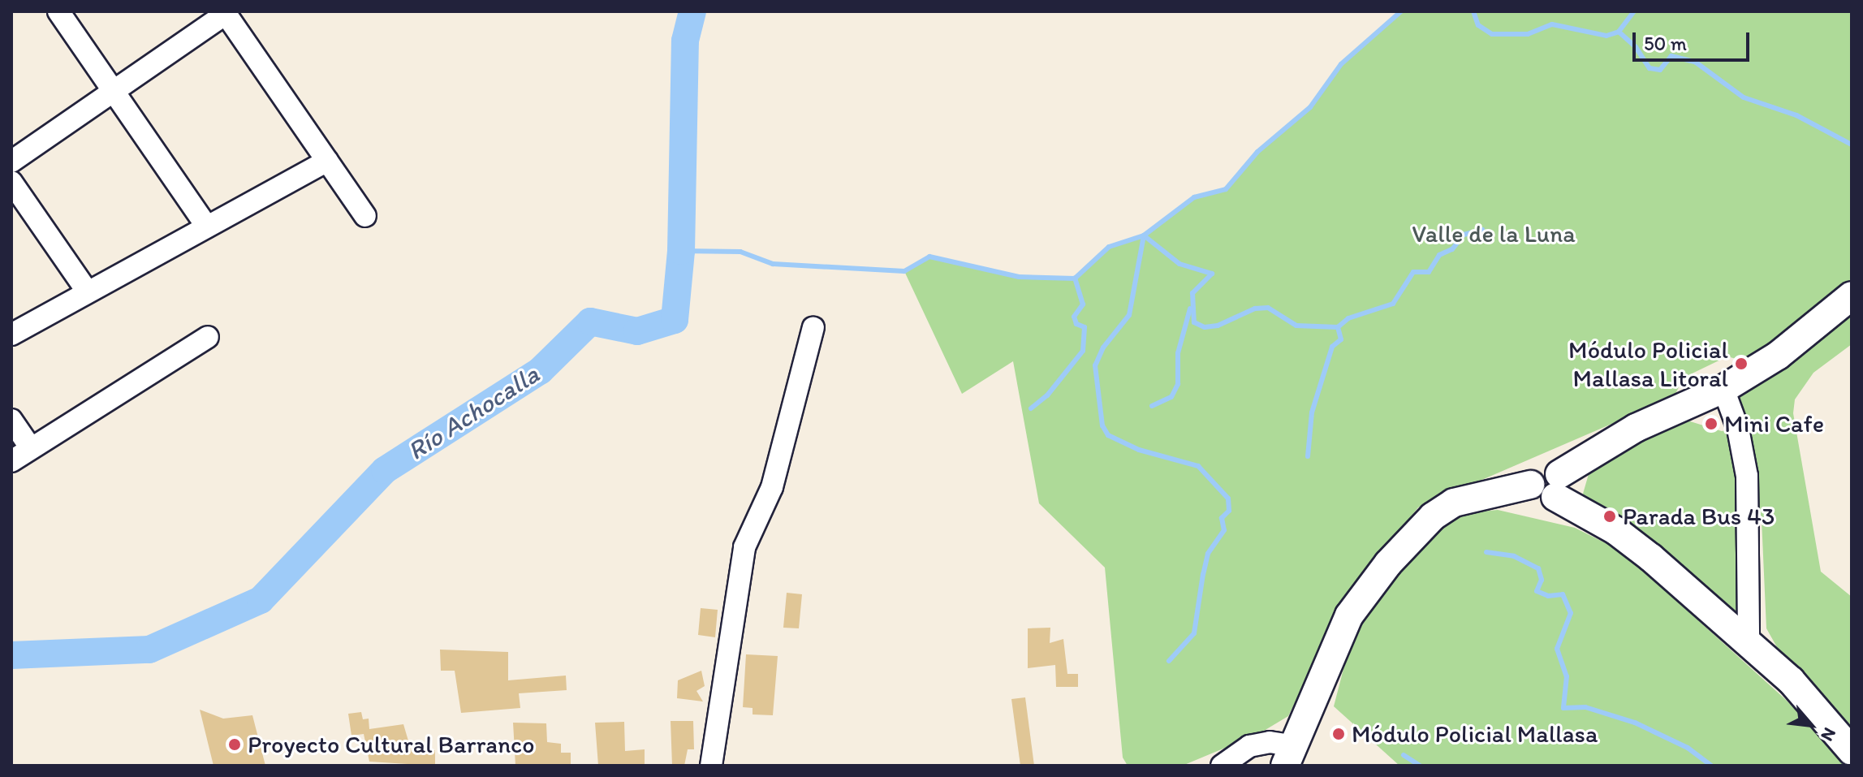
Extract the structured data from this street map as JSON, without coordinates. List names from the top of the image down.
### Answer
{
  "water": ["Río Achocalla"],
  "parks": ["Valle de la Luna"],
  "places": [
    "Módulo Policial Mallasa Litoral",
    "Mini Cafe",
    "Parada Bus 43",
    "Módulo Policial Mallasa",
    "Proyecto Cultural Barranco"
  ],
  "scale_bar": "50 m",
  "north": "bottom right"
}
